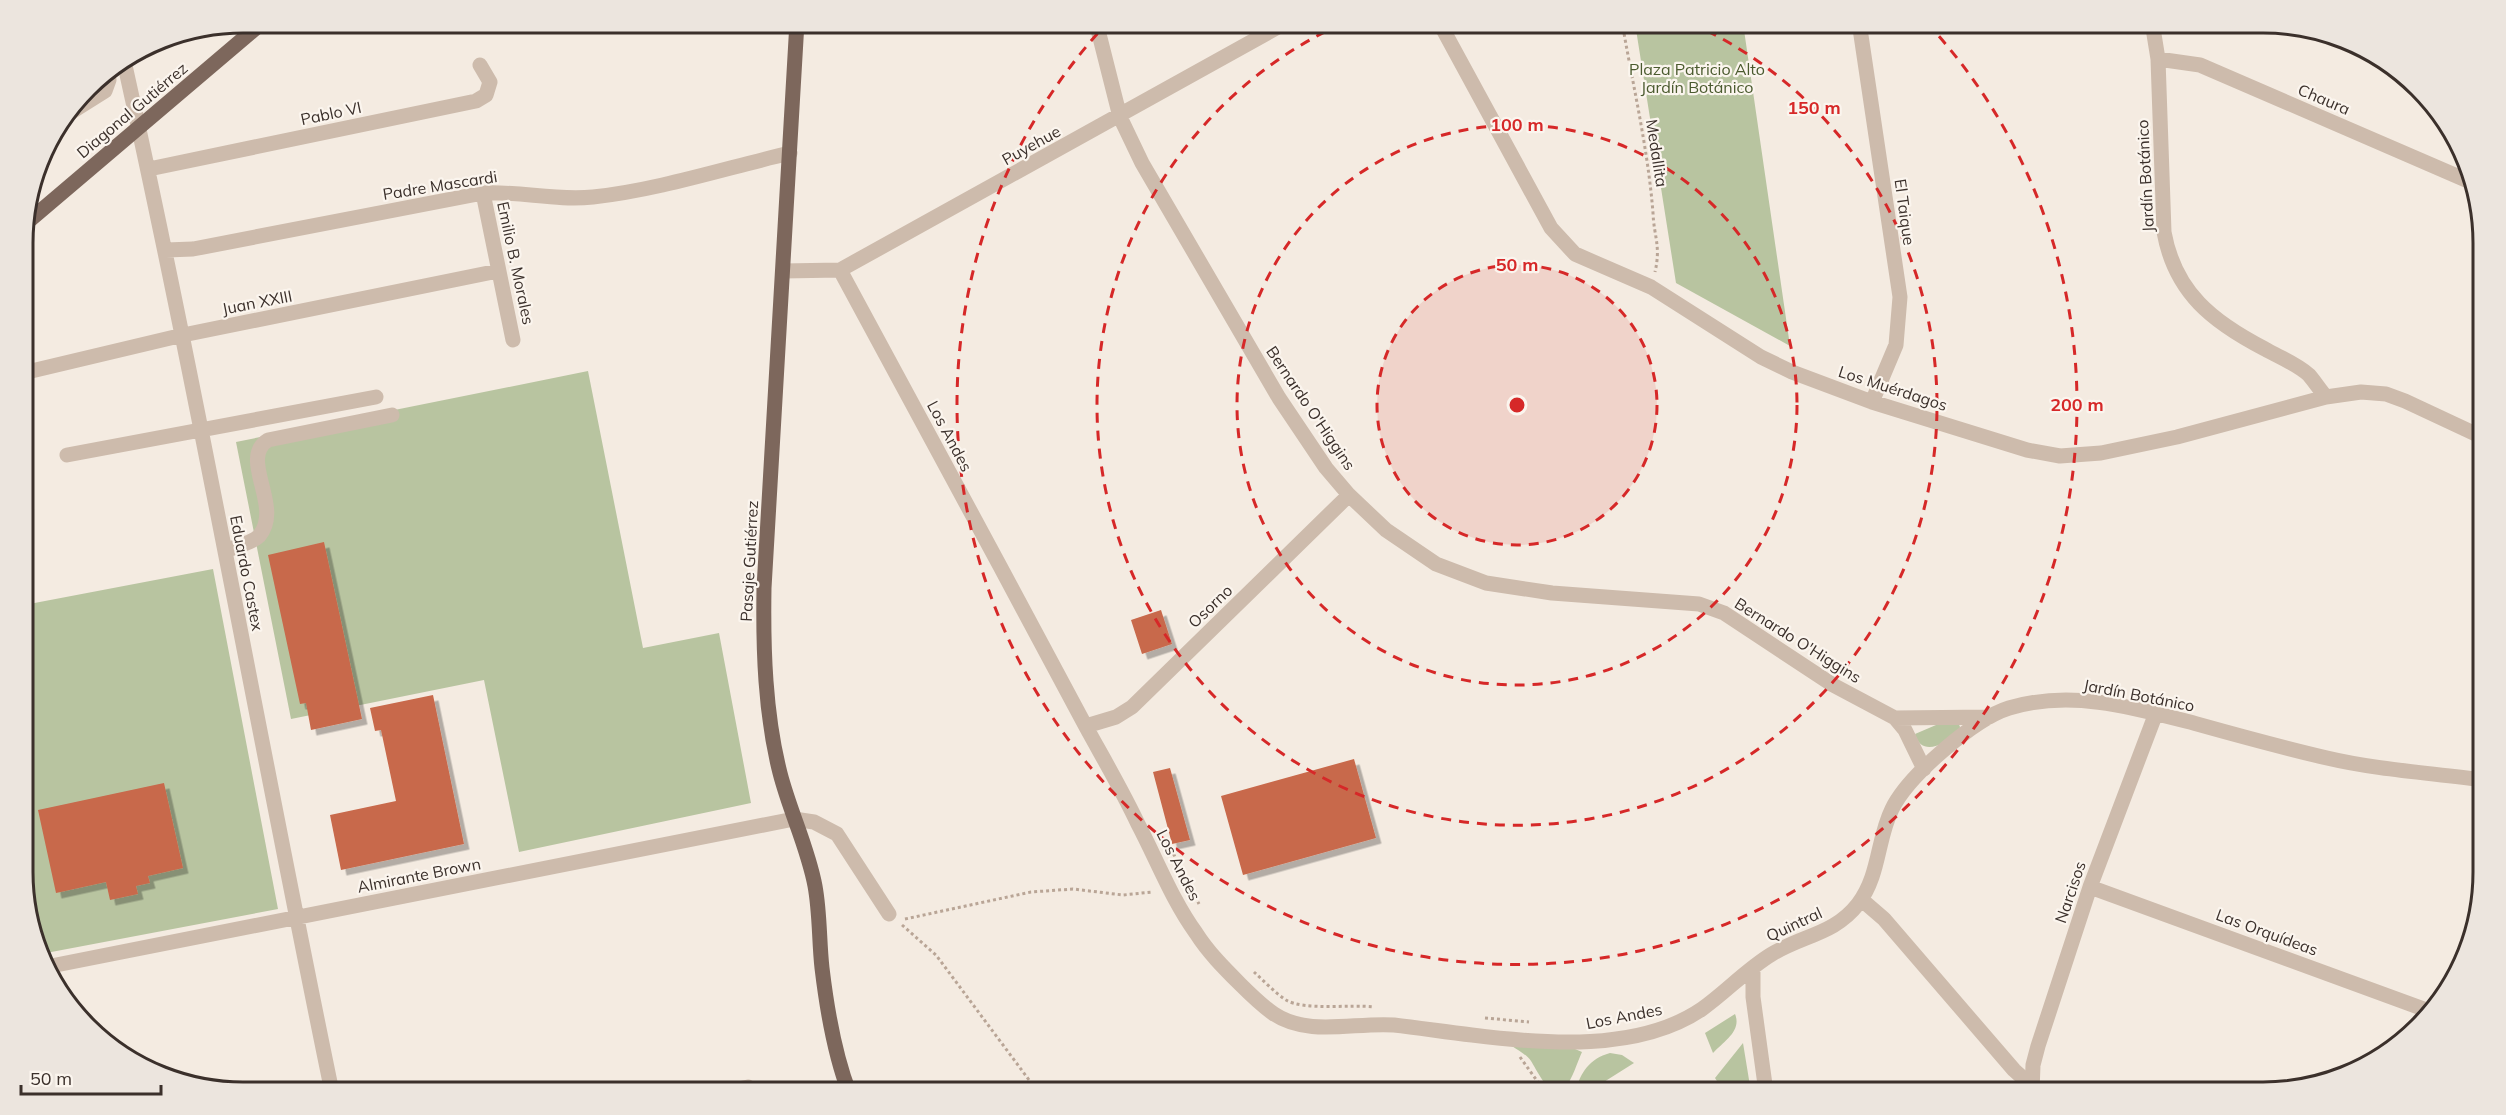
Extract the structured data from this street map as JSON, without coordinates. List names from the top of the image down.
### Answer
{
  "streets": {
    "main road": ["Diagonal Gutiérrez", "Pasaje Gutiérrez"],
    "street": [
      "Chaura",
      "Pablo VI",
      "Puyehue",
      "Jardín Botánico",
      "Padre Mascardi",
      "El Taique",
      "Emilio B. Morales",
      "Juan XXIII",
      "Los Muérdagos",
      "Bernardo O'Higgins",
      "Los Andes",
      "Eduardo Castex",
      "Osorno",
      "Almirante Brown",
      "Narcisos",
      "Quintral",
      "Las Orquídeas"
    ],
    "path": ["Medallita"]
  },
  "crossings": [
    ["Chaura", "Jardín Botánico"],
    ["Diagonal Gutiérrez", "Eduardo Castex"],
    ["Pablo VI", "Eduardo Castex"],
    ["Puyehue", "Bernardo O'Higgins"],
    ["Puyehue", "Los Andes"],
    ["Puyehue", "Pasaje Gutiérrez"],
    ["Medallita", "Los Muérdagos"],
    ["Jardín Botánico", "Los Muérdagos"],
    ["Jardín Botánico", "Bernardo O'Higgins"],
    ["Jardín Botánico", "Narcisos"],
    ["Jardín Botánico", "Quintral"],
    ["Padre Mascardi", "Emilio B. Morales"],
    ["Padre Mascardi", "Pasaje Gutiérrez"],
    ["Padre Mascardi", "Eduardo Castex"],
    ["El Taique", "Los Muérdagos"],
    ["Emilio B. Morales", "Juan XXIII"],
    ["Juan XXIII", "Eduardo Castex"],
    ["Bernardo O'Higgins", "Osorno"],
    ["Los Andes", "Osorno"],
    ["Los Andes", "Quintral"],
    ["Pasaje Gutiérrez", "Almirante Brown"],
    ["Eduardo Castex", "Almirante Brown"],
    ["Narcisos", "Las Orquídeas"]
  ],
  "parks": ["Plaza Patricio Alto Jardín Botánico"],
  "scale_bar": "50 m",
  "rings": [
    "150 m",
    "100 m",
    "50 m",
    "200 m"
  ]
}
